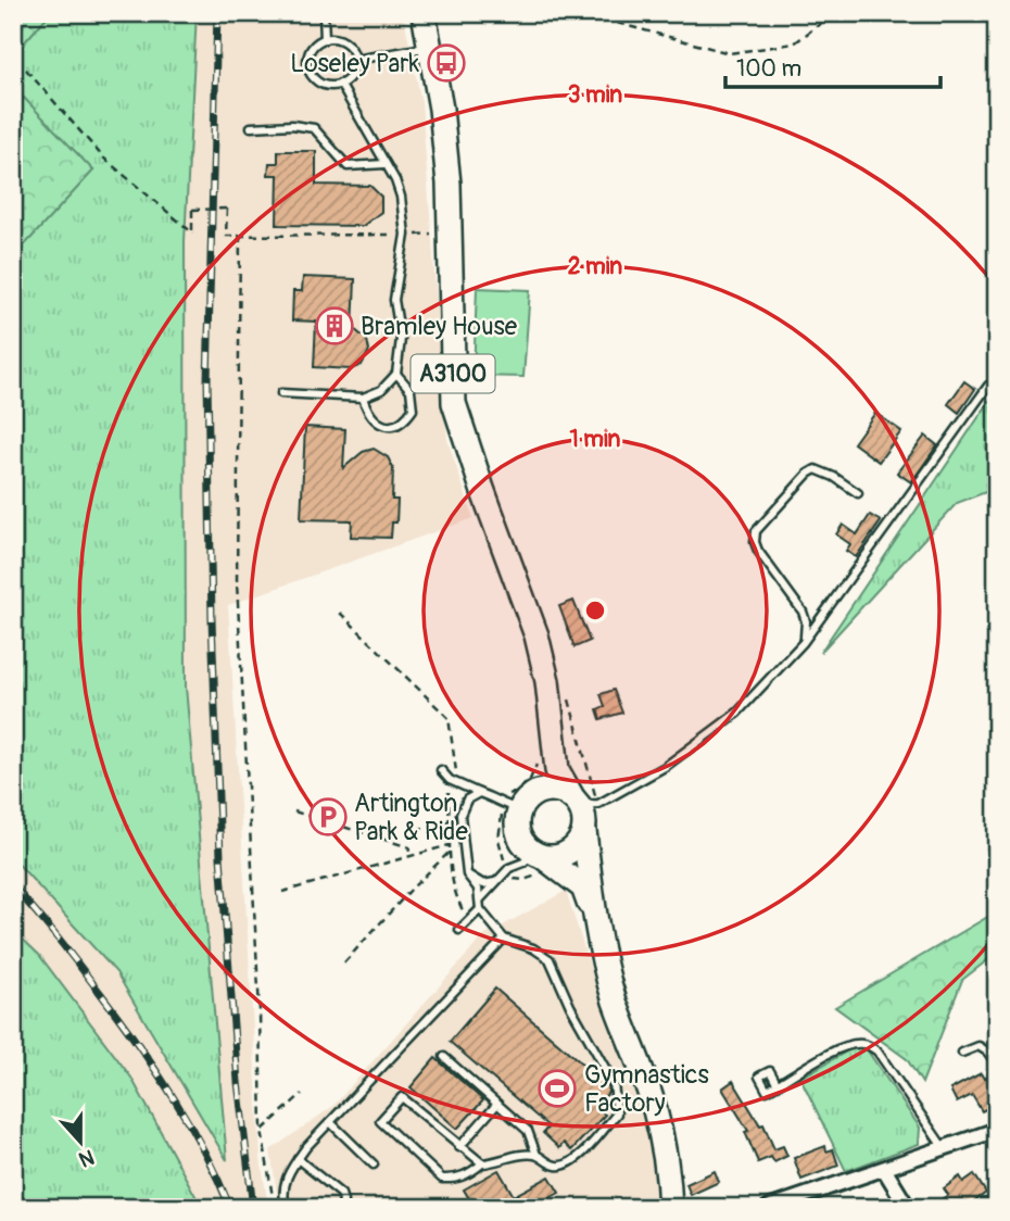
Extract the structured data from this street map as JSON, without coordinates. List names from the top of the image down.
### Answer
{
  "streets": {
    "main road": ["A3100"]
  },
  "places": {
    "bus stop": ["Loseley Park"],
    "building": ["Bramley House"],
    "parking": ["Artington Park & Ride"],
    "sports": ["Gymnastics Factory"]
  },
  "scale_bar": "100 m",
  "north": "bottom",
  "rings": ["3 min", "2 min", "1 min"]
}
